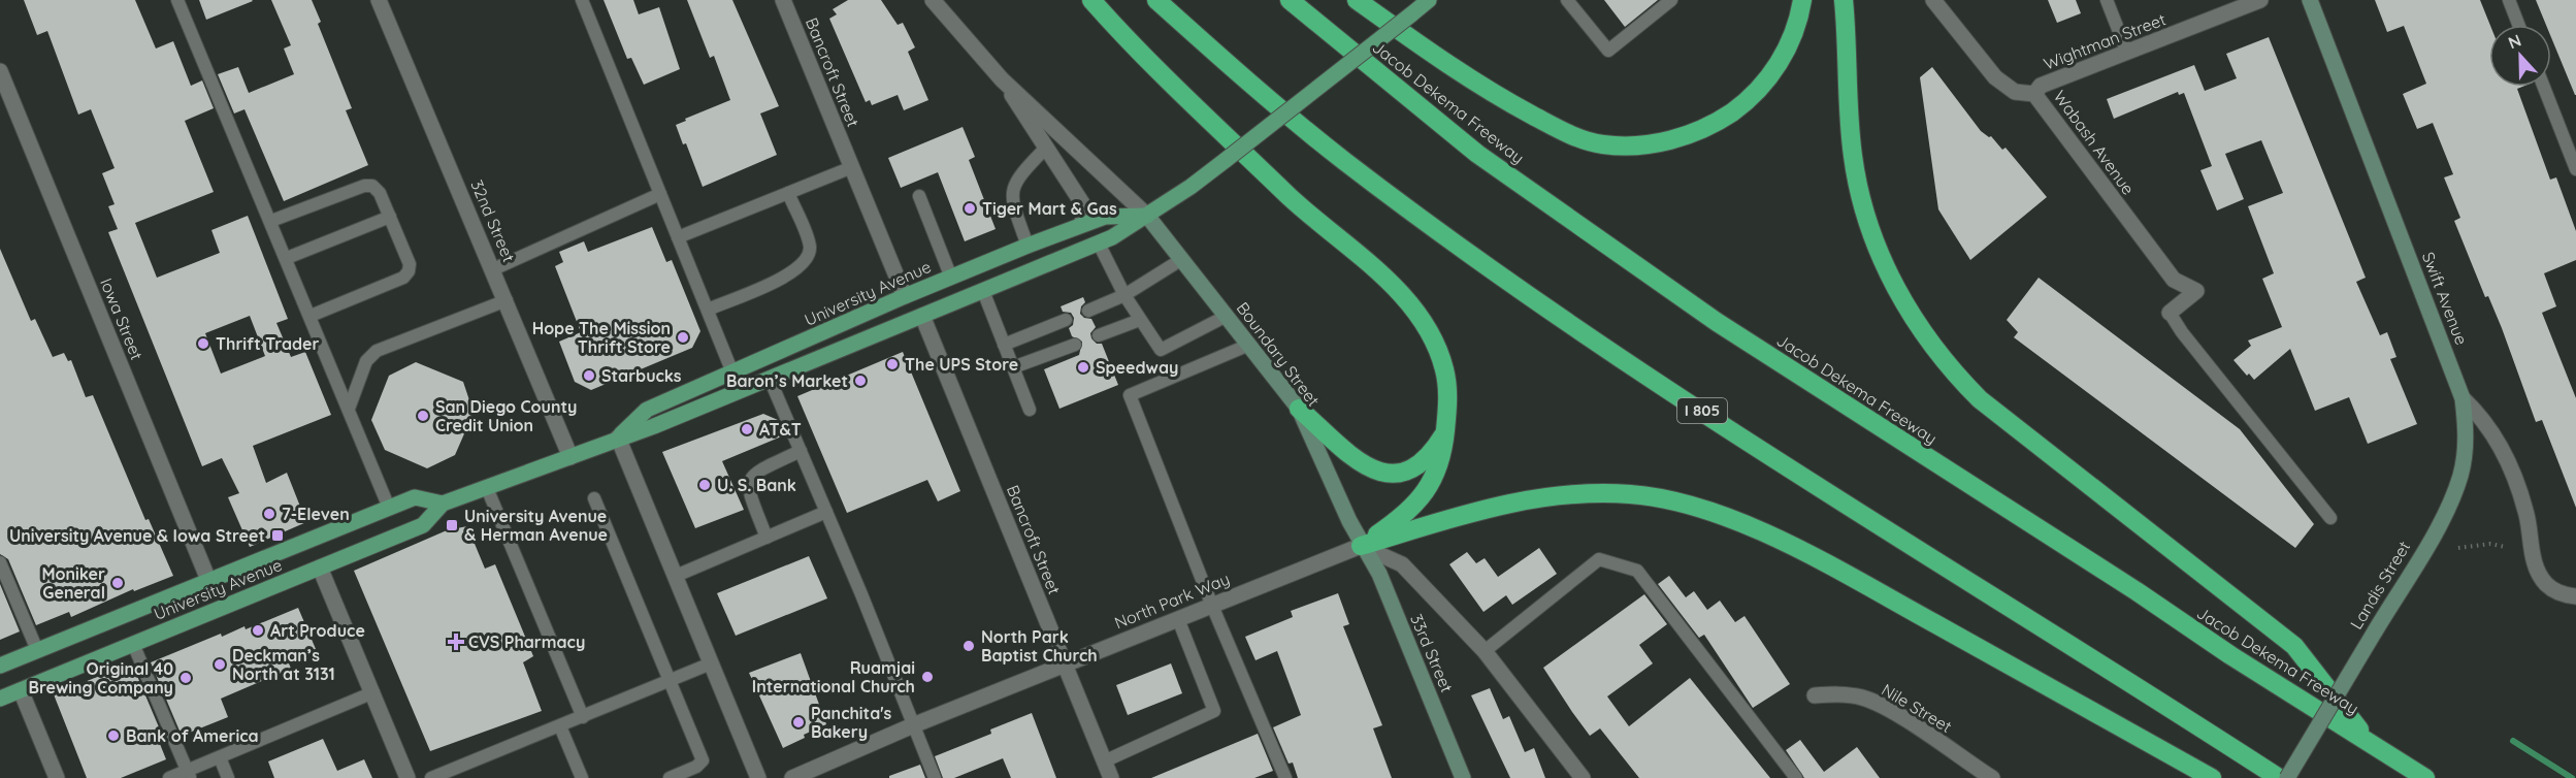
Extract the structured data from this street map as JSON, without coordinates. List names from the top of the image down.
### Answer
{
  "streets": {
    "highway": ["Jacob Dekema Freeway", "I 805"],
    "main road": [
      "University Avenue",
      "Swift Avenue",
      "Boundary Street",
      "Landis Street",
      "33rd Street"
    ],
    "street": [
      "Wightman Street",
      "Bancroft Street",
      "Wabash Avenue",
      "32nd Street",
      "Iowa Street",
      "North Park Way",
      "Nile Street"
    ]
  },
  "crossings": [
    ["Wightman Street", "Wabash Avenue"],
    ["Bancroft Street", "University Avenue"],
    ["Bancroft Street", "North Park Way"],
    ["32nd Street", "University Avenue"],
    ["University Avenue", "Iowa Street"],
    ["University Avenue", "Boundary Street"],
    ["Swift Avenue", "Landis Street"],
    ["Boundary Street", "North Park Way"],
    ["Boundary Street", "33rd Street"],
    ["North Park Way", "33rd Street"]
  ],
  "places": {
    "other": [
      "Tiger Mart & Gas",
      "Hope The Mission Thrift Store",
      "Thrift Trader",
      "The UPS Store",
      "Speedway",
      "Starbucks",
      "Baron’s Market",
      "San Diego County Credit Union",
      "AT&T",
      "U. S. Bank",
      "7-Eleven",
      "Moniker General",
      "Art Produce",
      "North Park Baptist Church",
      "Deckman’s North at 3131",
      "Ruamjai International Church",
      "Original 40 Brewing Company",
      "Panchita's Bakery",
      "Bank of America"
    ],
    "transit": ["University Avenue & Herman Avenue", "University Avenue & Iowa Street"],
    "health": ["CVS Pharmacy"]
  },
  "north": "top"
}
